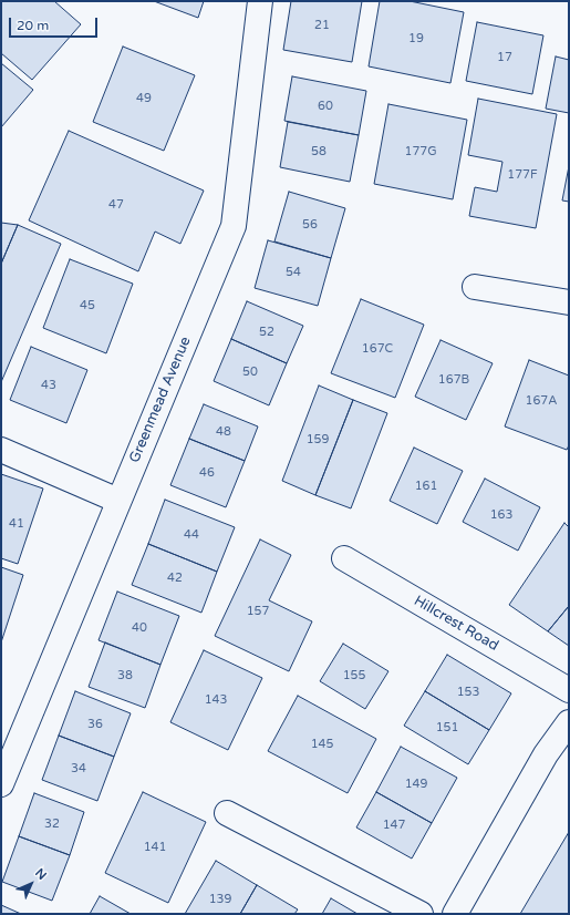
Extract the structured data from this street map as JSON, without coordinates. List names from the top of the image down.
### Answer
{
  "streets": {
    "street": ["Greenmead Avenue", "Hillcrest Road"]
  },
  "house_numbers": [
    "21",
    "19",
    "17",
    "49",
    "60",
    "58",
    "177G",
    "177F",
    "47",
    "56",
    "54",
    "45",
    "52",
    "167C",
    "50",
    "167B",
    "43",
    "167A",
    "48",
    "159",
    "46",
    "161",
    "163",
    "41",
    "44",
    "42",
    "157",
    "40",
    "38",
    "155",
    "153",
    "143",
    "36",
    "151",
    "145",
    "34",
    "149",
    "32",
    "147",
    "141",
    "139"
  ],
  "scale_bar": "20 m",
  "north": "top right"
}
